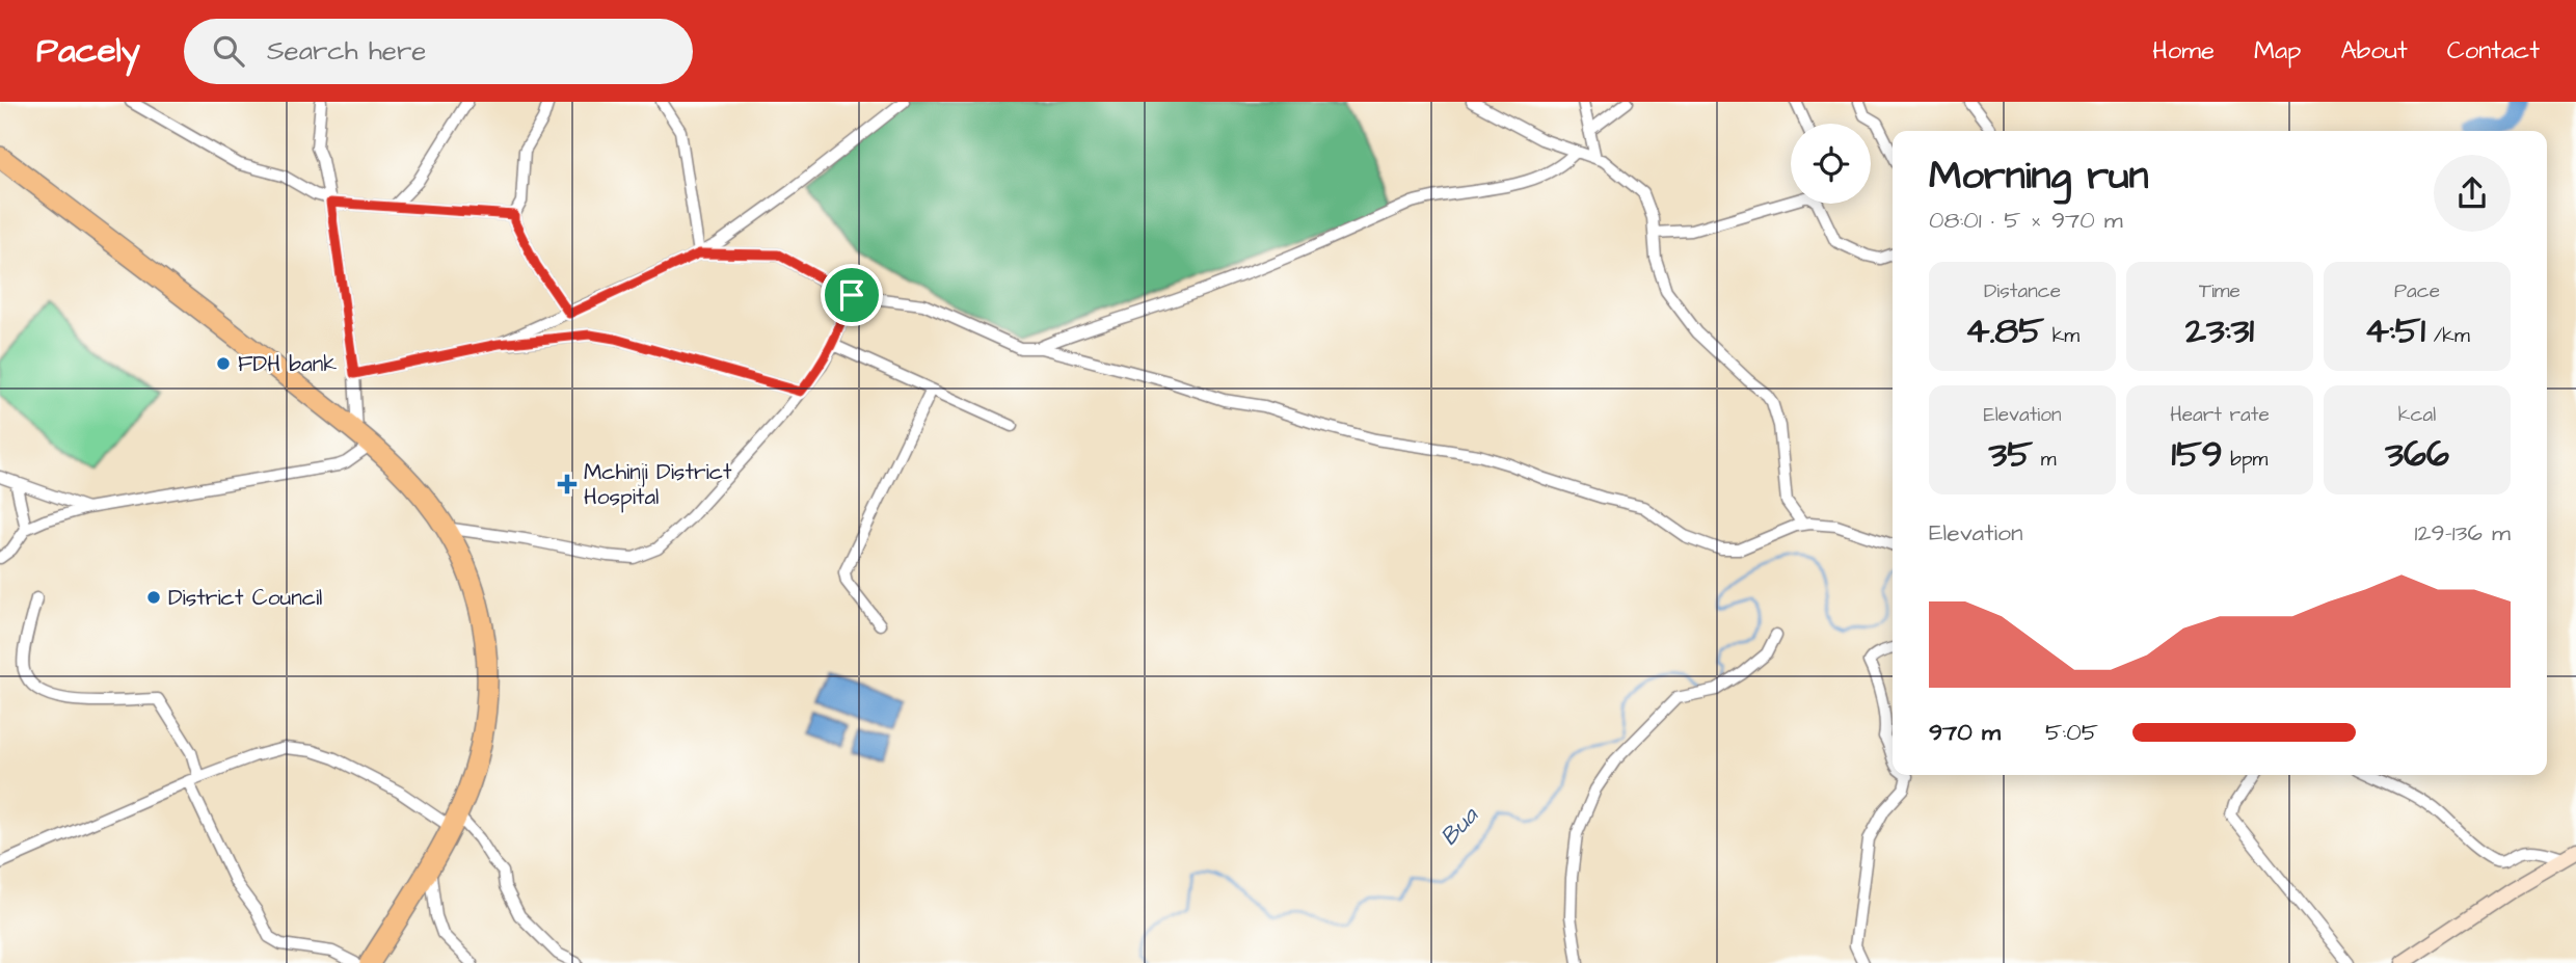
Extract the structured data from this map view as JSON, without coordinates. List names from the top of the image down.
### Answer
{
  "water": ["Bua"],
  "places": {
    "other": ["FDH bank", "District Council"],
    "health": ["Mchinji District Hospital"]
  },
  "page": {
    "header": "Pacely",
    "search": "Search here",
    "nav": [
      "Home",
      "Map",
      "About",
      "Contact"
    ],
    "heading": ["Morning run", "08:01 · 5 × 970 m"],
    "stats": [
      ["Distance", "4.85 km"],
      ["Time", "23:31"],
      ["Pace", "4:51 /km"],
      ["Elevation", "35 m"],
      ["Heart rate", "159 bpm"],
      ["kcal", "366"]
    ],
    "chart": ["Elevation", "129–136 m"],
    "list": [
      {
        "name": "970 m",
        "note": "5:05"
      }
    ]
  }
}
